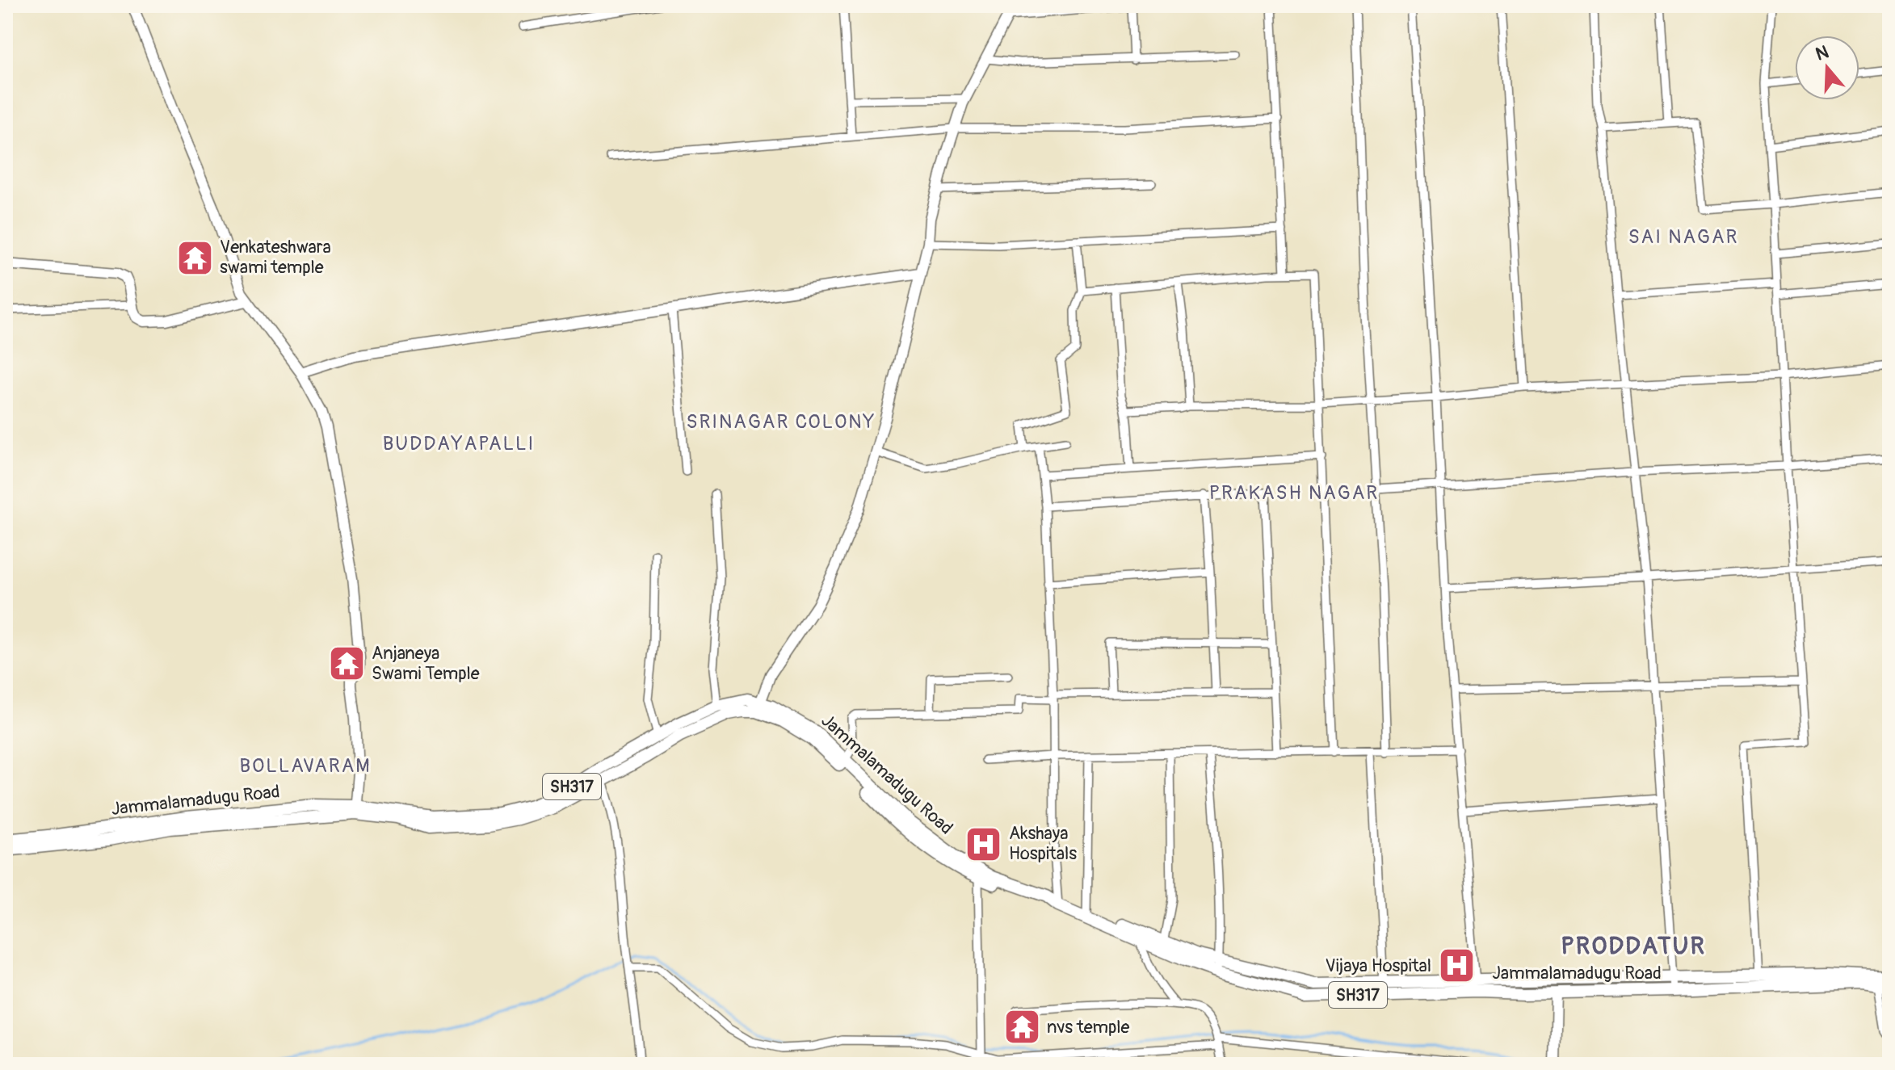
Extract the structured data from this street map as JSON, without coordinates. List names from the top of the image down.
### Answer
{
  "streets": {
    "main road": ["Jammalamadugu Road", "SH317"]
  },
  "crossings": [
    ["Jammalamadugu Road", "SH317"]
  ],
  "districts": [
    "SAI NAGAR",
    "SRINAGAR COLONY",
    "BUDDAYAPALLI",
    "PRAKASH NAGAR",
    "BOLLAVARAM",
    "PRODDATUR"
  ],
  "places": {
    "temple": ["Venkateshwara swami temple", "Anjaneya Swami Temple", "nvs temple"],
    "hospital": ["Akshaya Hospitals", "Vijaya Hospital"]
  },
  "north": "top"
}
